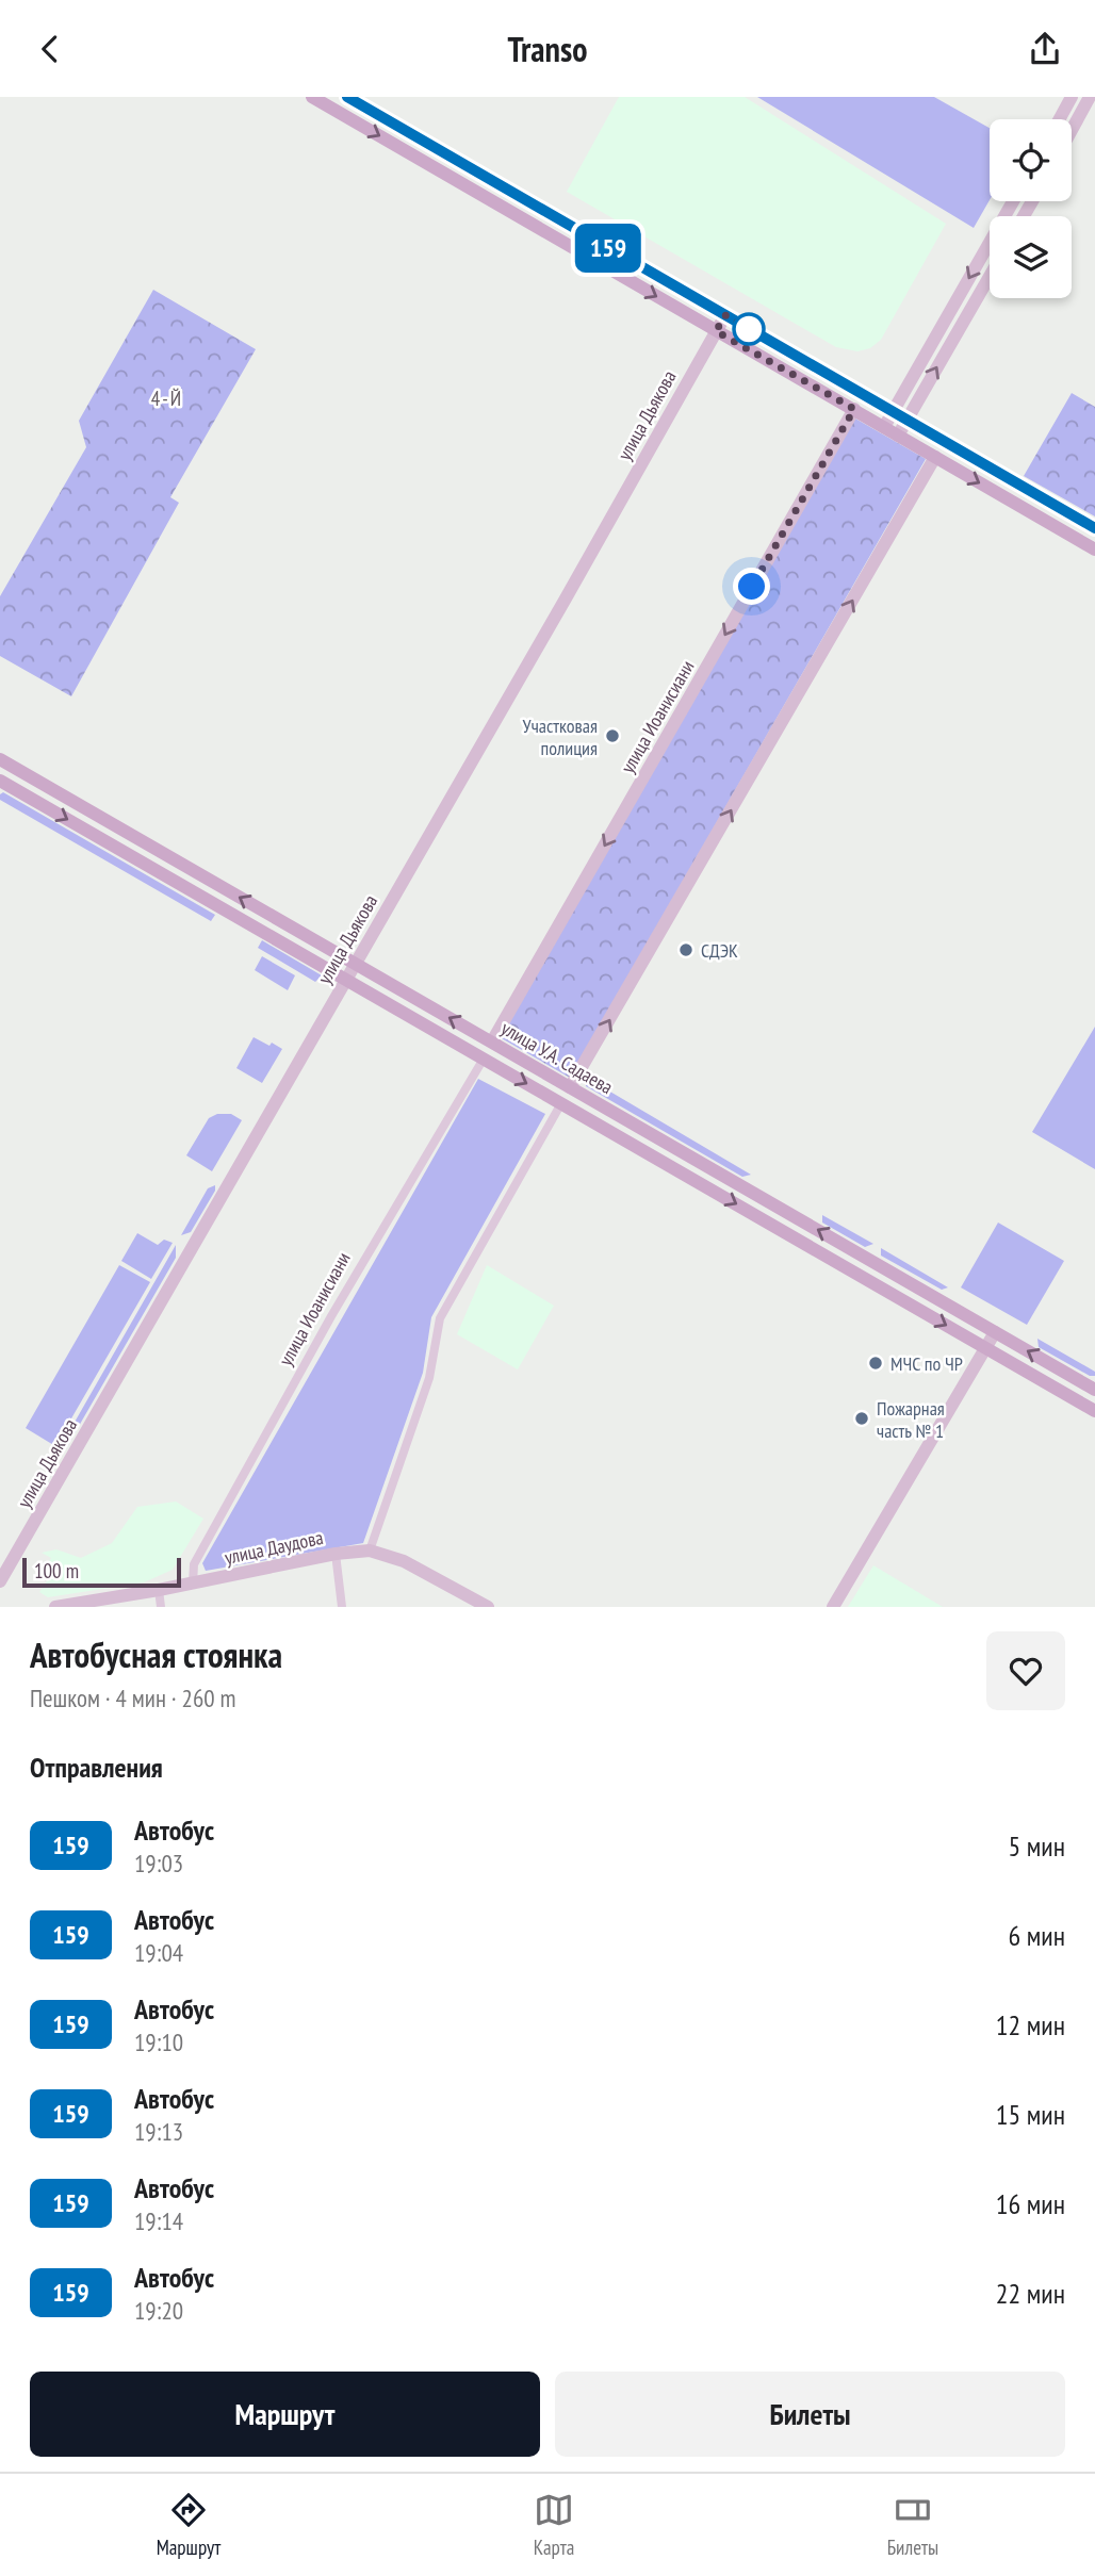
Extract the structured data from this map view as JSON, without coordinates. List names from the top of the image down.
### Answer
{
  "streets": {
    "main road": ["улица У.А. Садаева"],
    "street": ["улица Дьякова", "улица Иоанисиани", "улица Даудова"]
  },
  "crossings": [
    ["улица Дьякова", "улица У.А. Садаева"],
    ["улица Иоанисиани", "улица У.А. Садаева"],
    ["улица Иоанисиани", "улица Даудова"]
  ],
  "districts": ["4-Й"],
  "places": [
    "Участковая полиция",
    "СДЭК",
    "МЧС по ЧР",
    "Пожарная часть № 1"
  ],
  "lines": ["bus line 159"],
  "scale_bar": "100 m",
  "page": {
    "header": "Transo",
    "on_map": "159",
    "scale": "100 m",
    "heading": [
      ["Автобусная стоянка", "Пешком · 4 мин · 260 m"],
      "Отправления"
    ],
    "list": [
      {
        "mark": "159",
        "name": "Автобус",
        "note": "19:03",
        "value": "5 мин"
      },
      {
        "mark": "159",
        "name": "Автобус",
        "note": "19:04",
        "value": "6 мин"
      },
      {
        "mark": "159",
        "name": "Автобус",
        "note": "19:10",
        "value": "12 мин"
      },
      {
        "mark": "159",
        "name": "Автобус",
        "note": "19:13",
        "value": "15 мин"
      },
      {
        "mark": "159",
        "name": "Автобус",
        "note": "19:14",
        "value": "16 мин"
      },
      {
        "mark": "159",
        "name": "Автобус",
        "note": "19:20",
        "value": "22 мин"
      }
    ],
    "buttons": ["Маршрут", "Билеты"],
    "tabs": ["Маршрут", "Карта", "Билеты"]
  }
}
